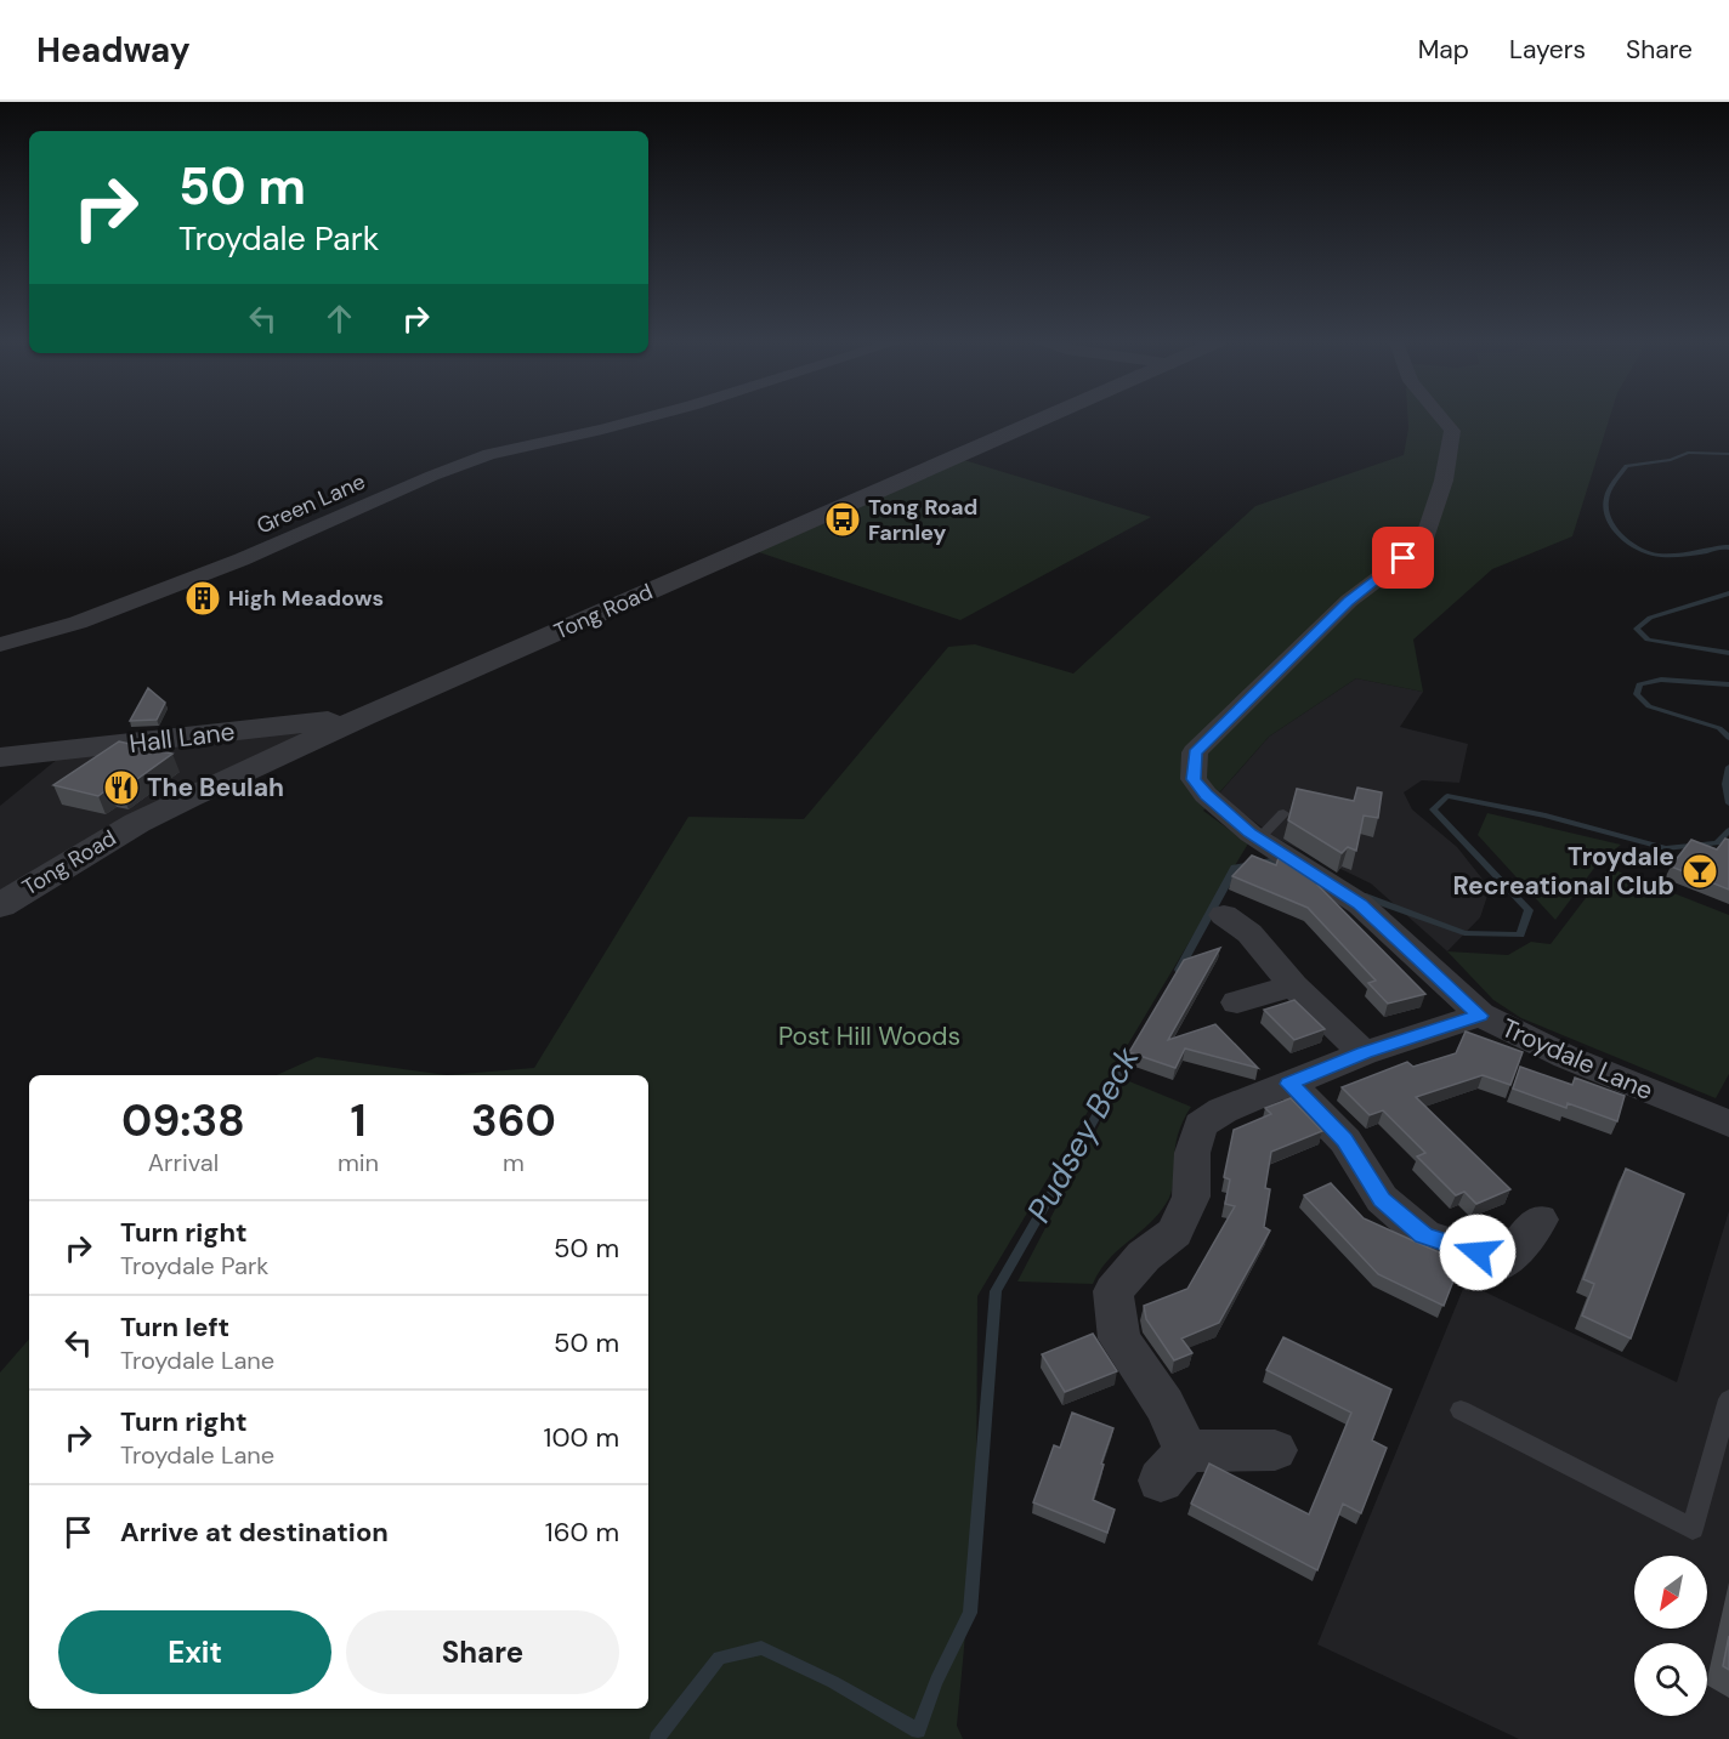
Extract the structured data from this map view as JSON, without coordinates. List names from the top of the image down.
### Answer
{
  "streets": {
    "street": [
      "Green Lane",
      "Tong Road",
      "Hall Lane",
      "Troydale Lane"
    ]
  },
  "crossings": [
    ["Tong Road", "Hall Lane"]
  ],
  "water": ["Pudsey Beck"],
  "parks": ["Post Hill Woods"],
  "places": {
    "bus stop": ["Tong Road Farnley"],
    "building": ["High Meadows"],
    "restaurant": ["The Beulah"],
    "bar": ["Troydale Recreational Club"]
  },
  "north": "bottom left",
  "page": {
    "header": "Headway",
    "nav": ["Map", "Layers", "Share"],
    "turn": ["50 m", "Troydale Park"],
    "eta": [
      "09:38",
      "Arrival",
      "1",
      "min",
      "360",
      "m"
    ],
    "list": [
      {
        "name": "Turn right",
        "note": "Troydale Park",
        "value": "50 m"
      },
      {
        "name": "Turn left",
        "note": "Troydale Lane",
        "value": "50 m"
      },
      {
        "name": "Turn right",
        "note": "Troydale Lane",
        "value": "100 m"
      },
      {
        "name": "Arrive at destination",
        "value": "160 m"
      }
    ],
    "buttons": ["Exit", "Share"]
  }
}
